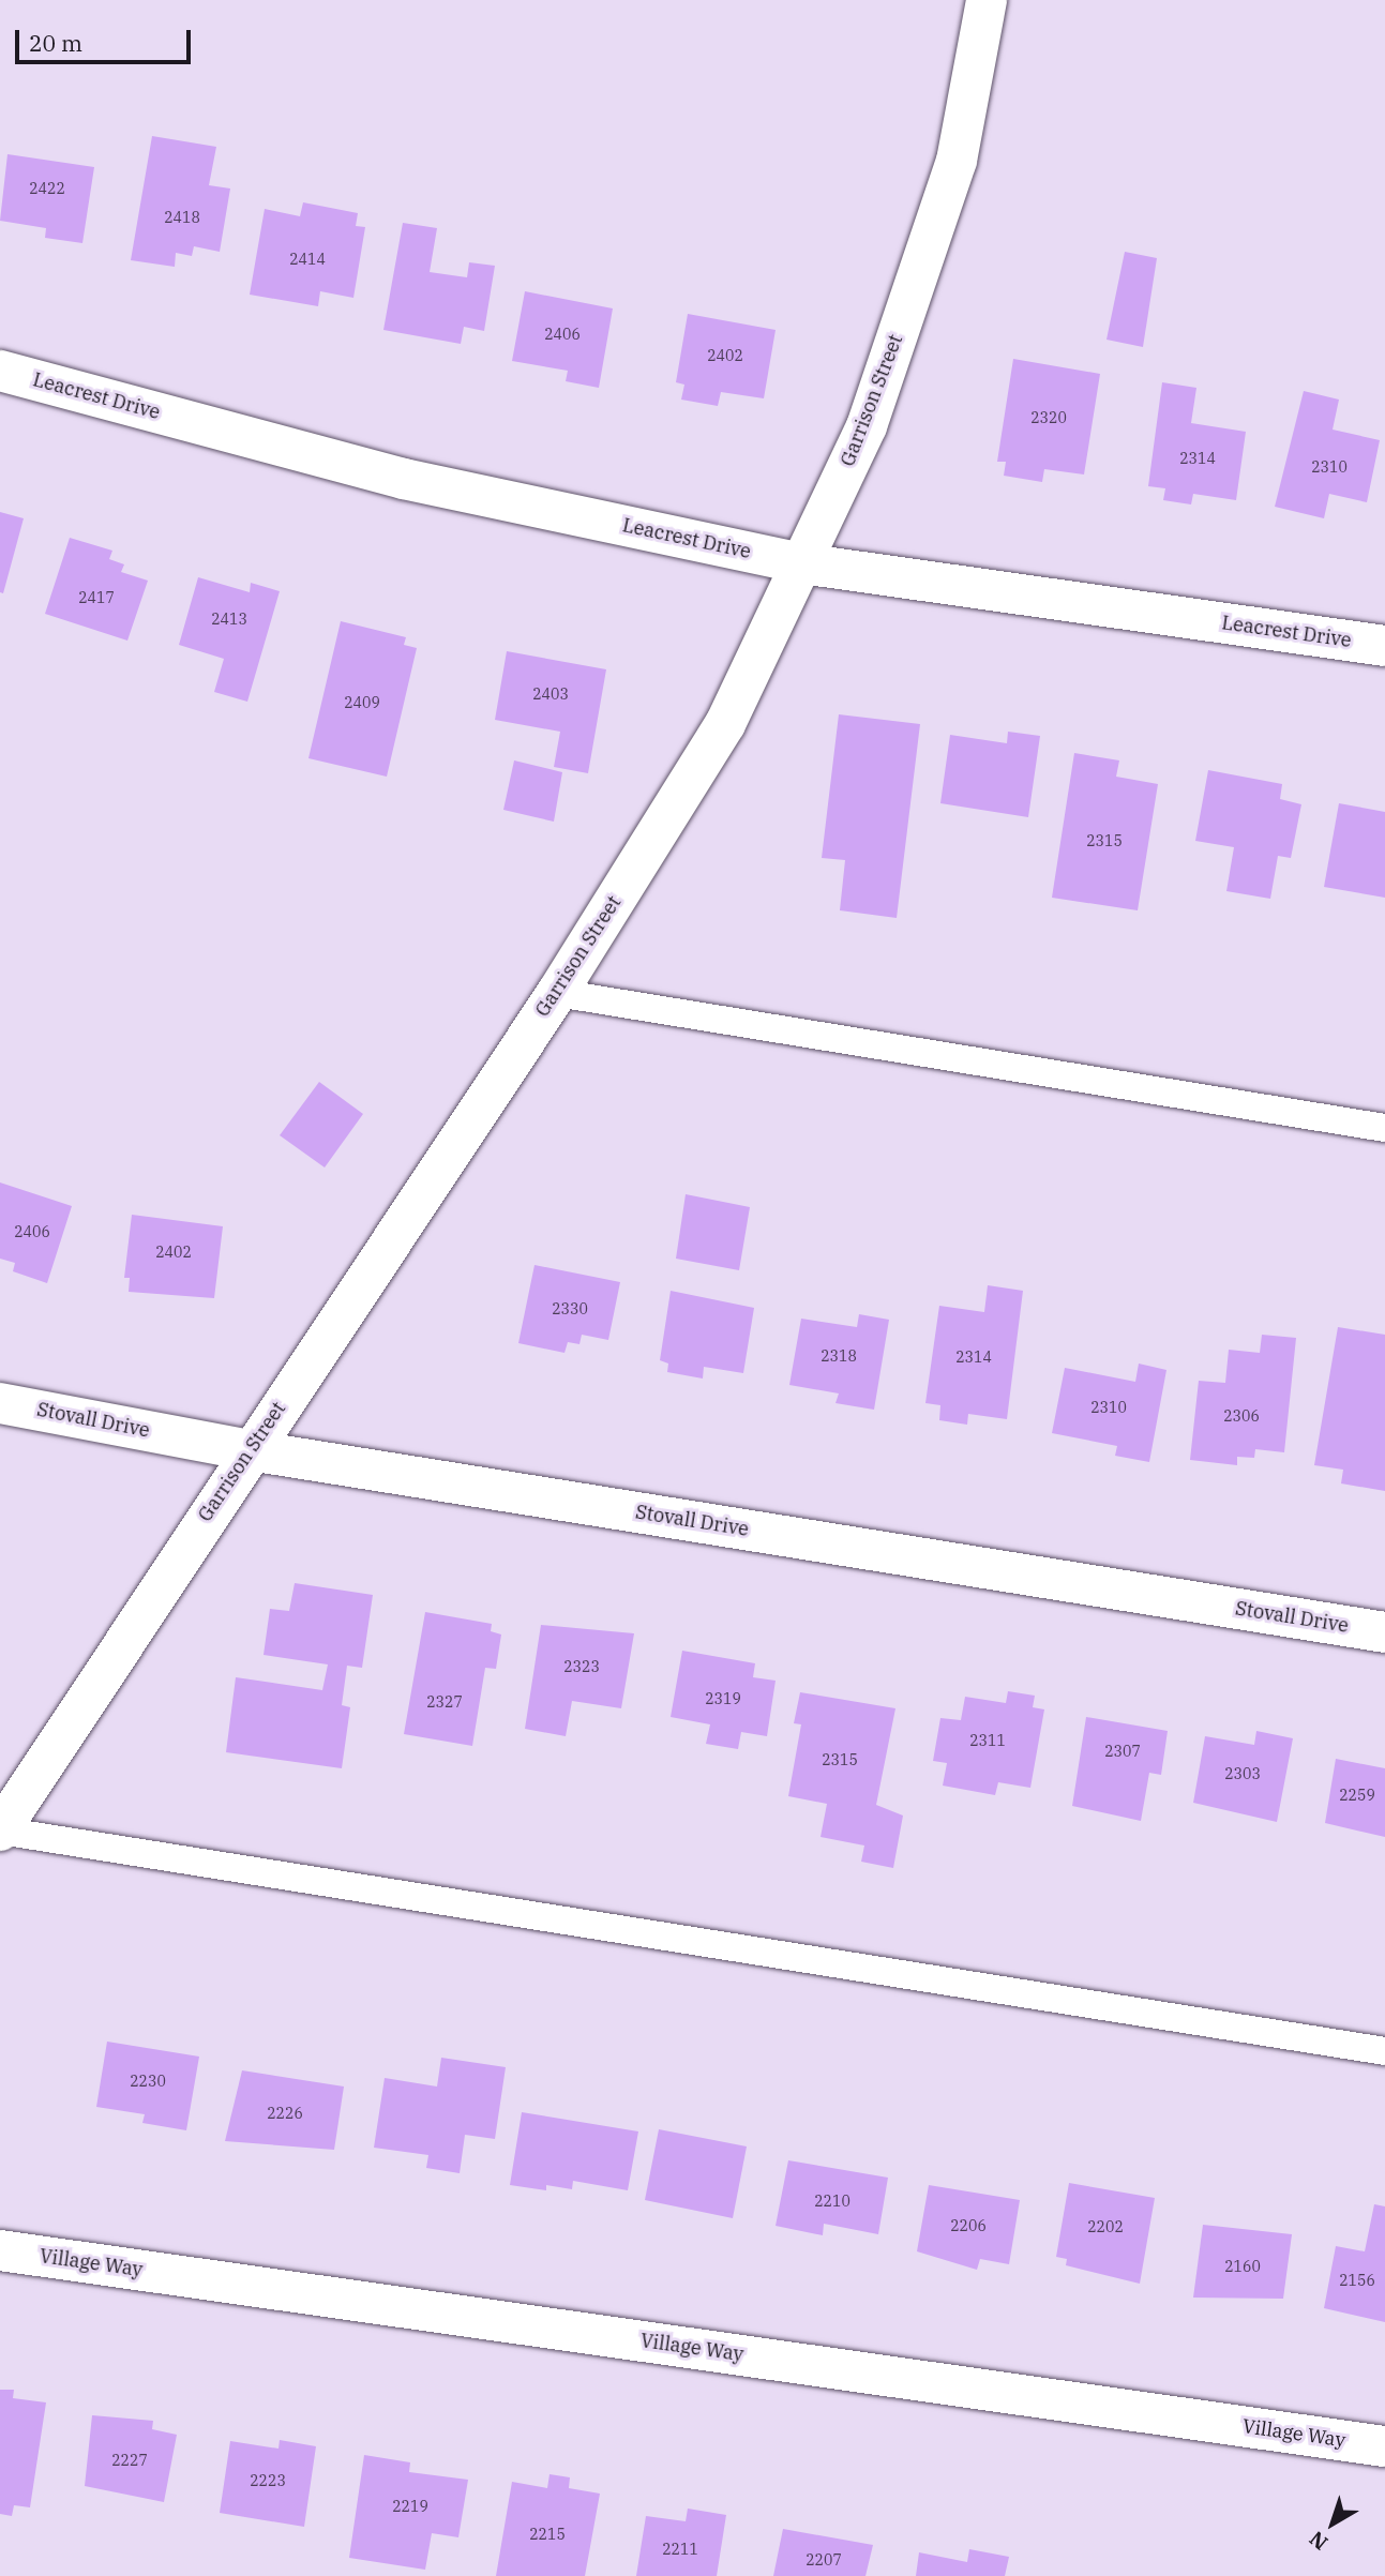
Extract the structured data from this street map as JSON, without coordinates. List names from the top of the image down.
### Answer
{
  "streets": {
    "street": [
      "Leacrest Drive",
      "Garrison Street",
      "Stovall Drive",
      "Village Way"
    ]
  },
  "crossings": [
    ["Leacrest Drive", "Garrison Street"],
    ["Garrison Street", "Stovall Drive"]
  ],
  "house_numbers": [
    "2422",
    "2418",
    "2414",
    "2406",
    "2402",
    "2320",
    "2314",
    "2310",
    "2417",
    "2413",
    "2403",
    "2409",
    "2315",
    "2406",
    "2402",
    "2330",
    "2318",
    "2314",
    "2310",
    "2306",
    "2323",
    "2319",
    "2327",
    "2311",
    "2307",
    "2315",
    "2303",
    "2259",
    "2230",
    "2226",
    "2210",
    "2206",
    "2202",
    "2160",
    "2156",
    "2227",
    "2223",
    "2219",
    "2215",
    "2211",
    "2207"
  ],
  "scale_bar": "20 m",
  "north": "bottom left"
}
